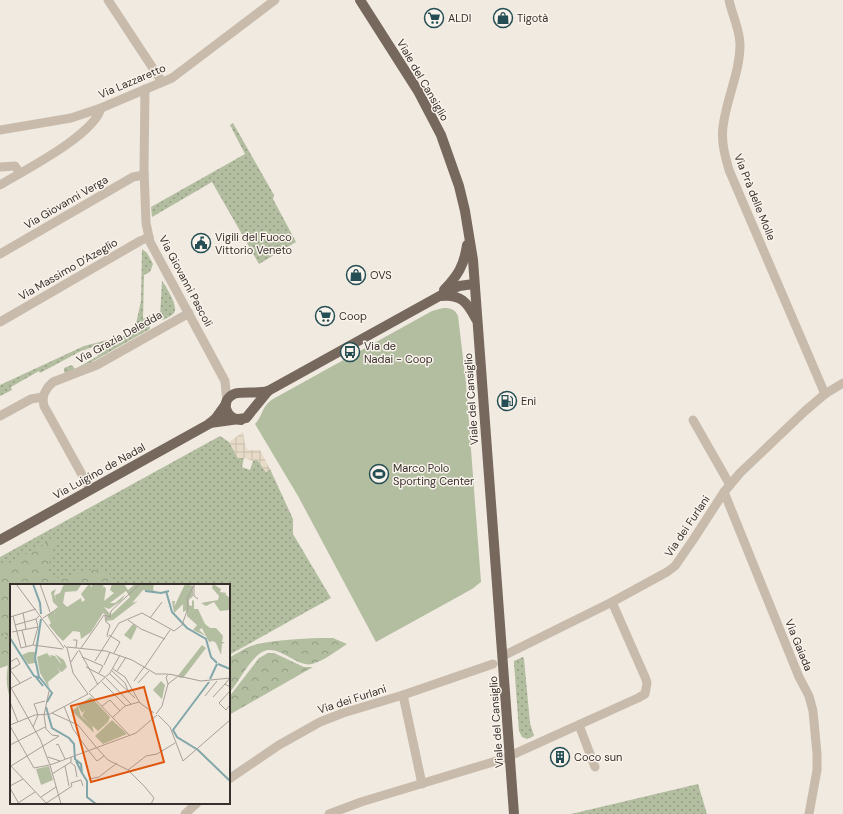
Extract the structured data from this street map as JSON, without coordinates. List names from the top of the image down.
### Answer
{
  "streets": {
    "main road": ["Viale del Cansiglio", "Via Luigino de Nadal"],
    "street": [
      "Via Lazzaretto",
      "Via Prà delle Molle",
      "Via Giovanni Verga",
      "Via Massimo D'Azeglio",
      "Via Giovanni Pascoli",
      "Via Grazia Deledda",
      "Via dei Furlani",
      "Via Gaiada"
    ]
  },
  "crossings": [
    ["Viale del Cansiglio", "Via Luigino de Nadal"],
    ["Viale del Cansiglio", "Via dei Furlani"],
    ["Via Lazzaretto", "Via Giovanni Pascoli"],
    ["Via Prà delle Molle", "Via dei Furlani"],
    ["Via Giovanni Verga", "Via Giovanni Pascoli"],
    ["Via Massimo D'Azeglio", "Via Giovanni Pascoli"],
    ["Via Giovanni Pascoli", "Via Grazia Deledda"],
    ["Via Giovanni Pascoli", "Via Luigino de Nadal"],
    ["Via dei Furlani", "Via Gaiada"]
  ],
  "places": {
    "supermarket": ["ALDI", "Coop"],
    "shop": ["Tigotà", "OVS"],
    "public building": ["Vigili del Fuoco Vittorio Veneto"],
    "bus stop": ["Via de Nadai - Coop"],
    "fuel station": ["Eni"],
    "sports": ["Marco Polo Sporting Center"],
    "building": ["Coco sun"]
  }
}
